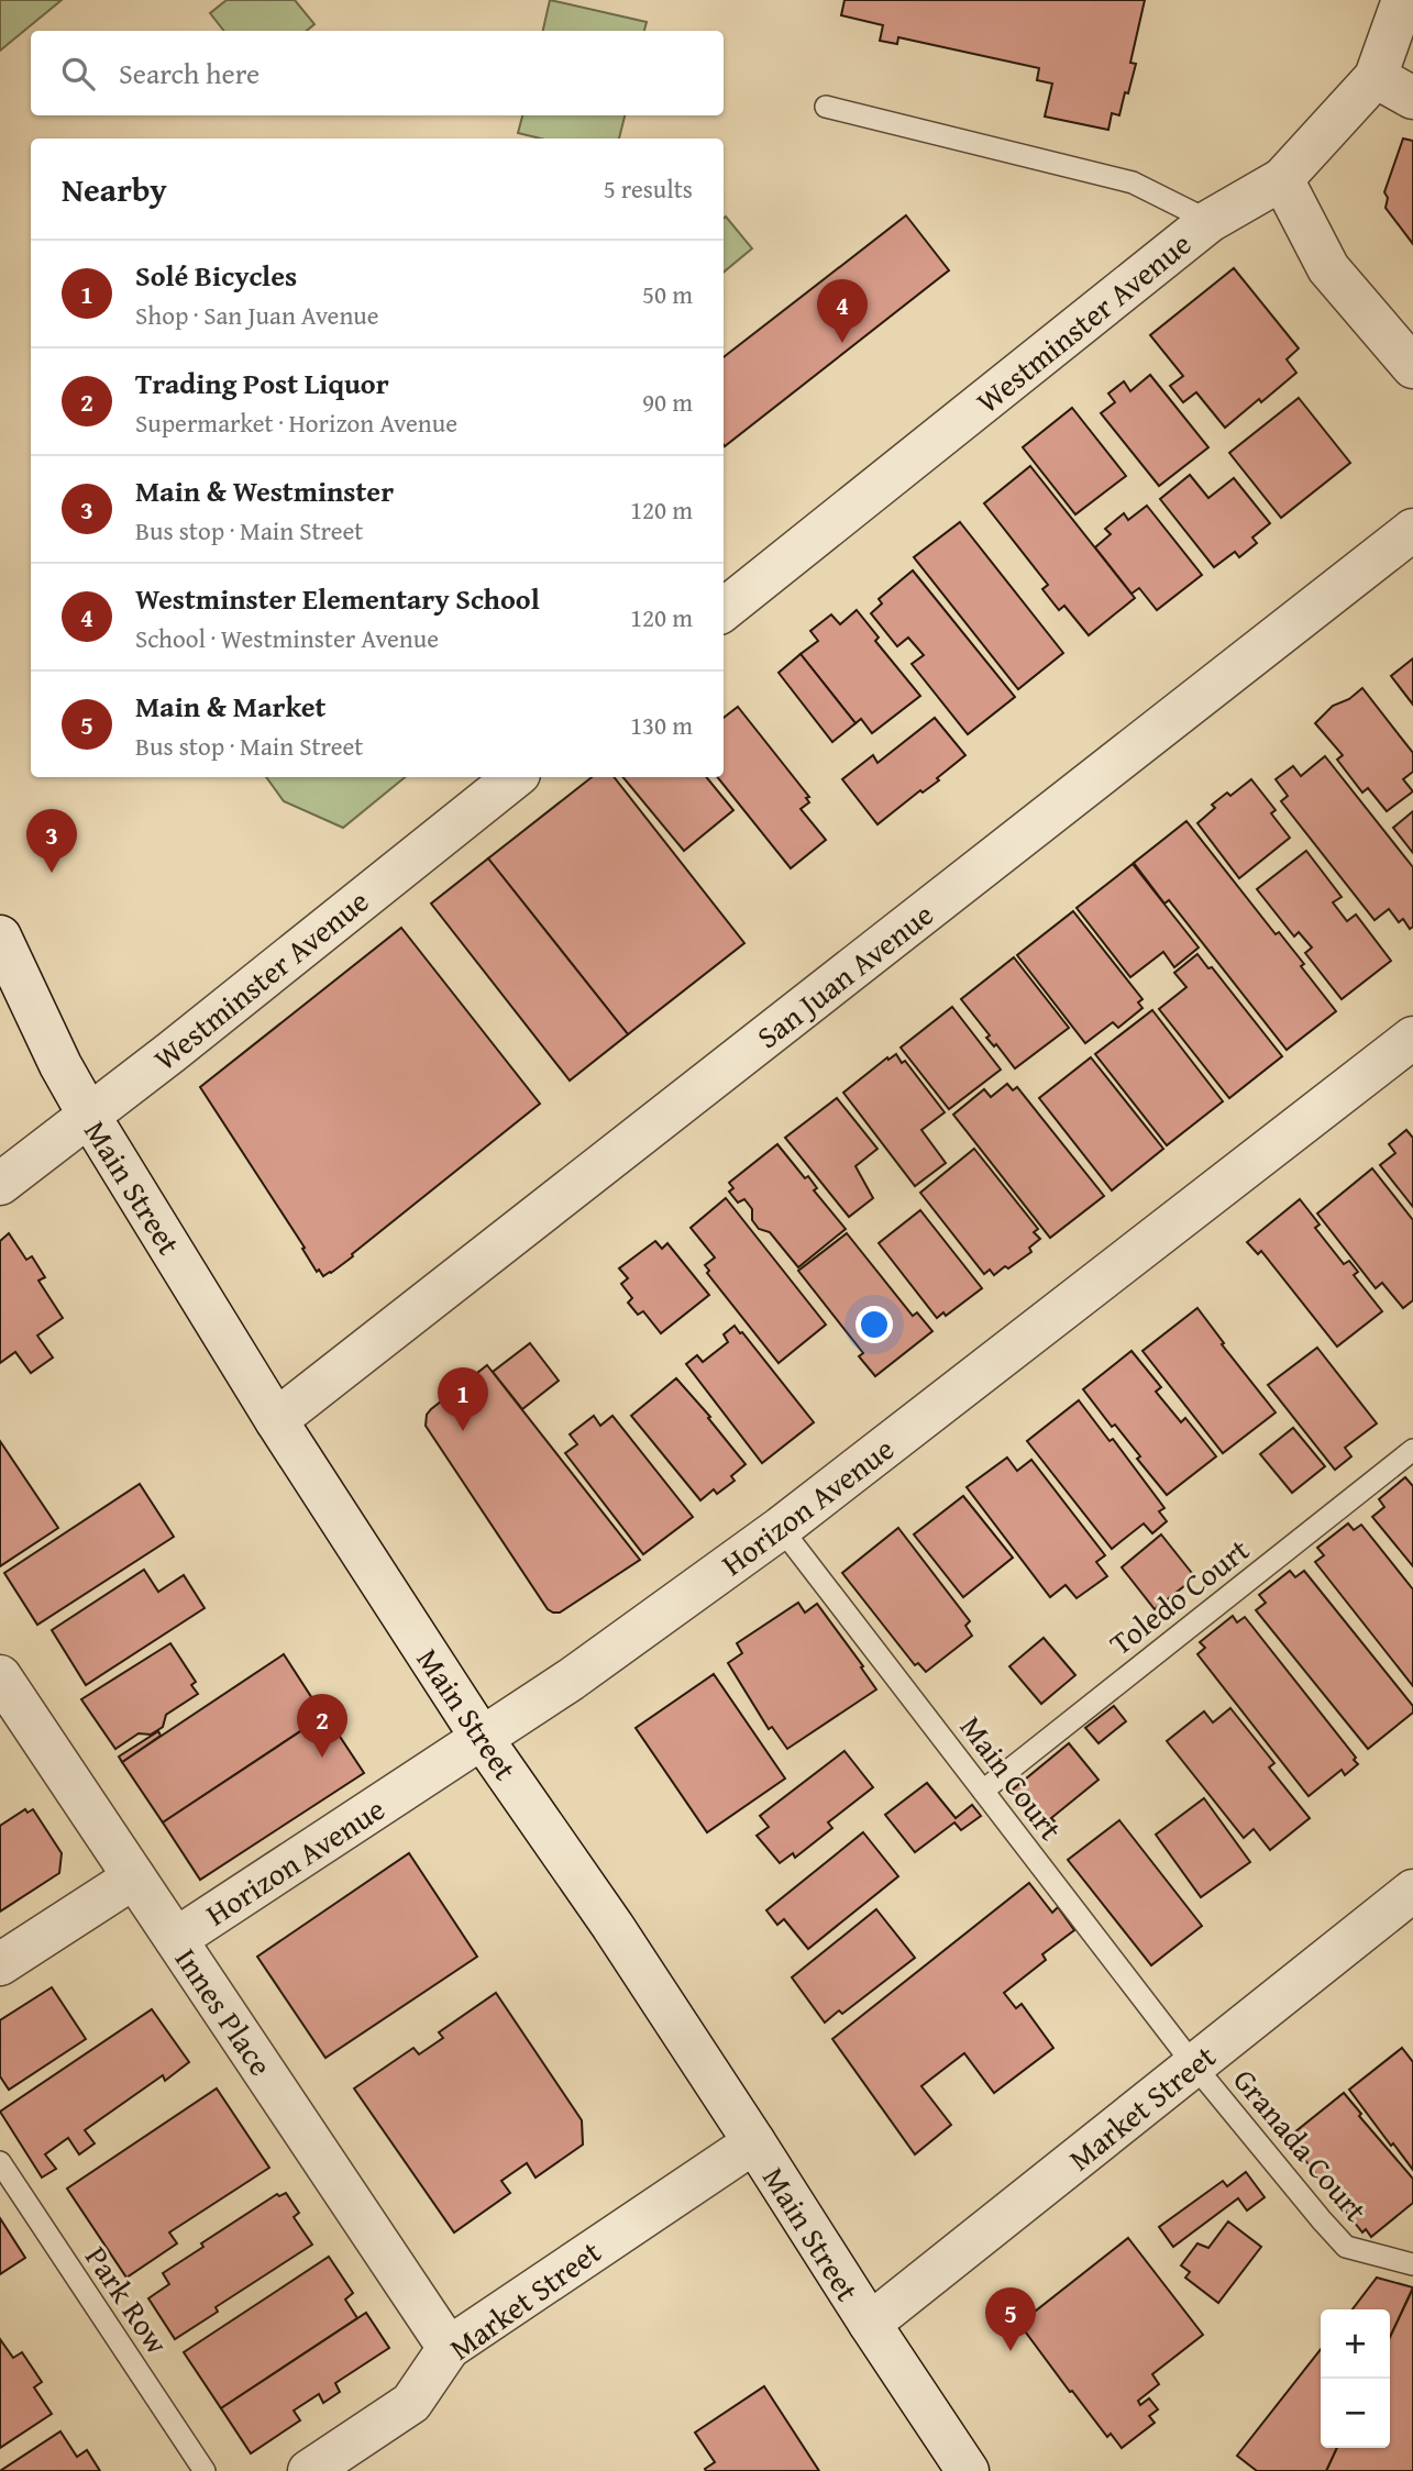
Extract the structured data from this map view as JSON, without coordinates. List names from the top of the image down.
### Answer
{
  "streets": {
    "street": [
      "Westminster Avenue",
      "San Juan Avenue",
      "Main Street",
      "Horizon Avenue",
      "Innes Place",
      "Market Street"
    ],
    "lane": [
      "Toledo Court",
      "Main Court",
      "Granada Court",
      "Park Row"
    ]
  },
  "crossings": [
    ["Westminster Avenue", "Main Street"],
    ["San Juan Avenue", "Main Street"],
    ["Main Street", "Horizon Avenue"],
    ["Main Street", "Market Street"],
    ["Horizon Avenue", "Main Court"],
    ["Horizon Avenue", "Innes Place"],
    ["Toledo Court", "Main Court"],
    ["Main Court", "Market Street"],
    ["Main Court", "Granada Court"],
    ["Innes Place", "Market Street"],
    ["Market Street", "Granada Court"]
  ],
  "page": {
    "search": "Search here",
    "heading": ["Nearby", "5 results"],
    "list": [
      {
        "mark": "1",
        "name": "Solé Bicycles",
        "note": "Shop · San Juan Avenue",
        "value": "50 m"
      },
      {
        "mark": "2",
        "name": "Trading Post Liquor",
        "note": "Supermarket · Horizon Avenue",
        "value": "90 m"
      },
      {
        "mark": "3",
        "name": "Main & Westminster",
        "note": "Bus stop · Main Street",
        "value": "120 m"
      },
      {
        "mark": "4",
        "name": "Westminster Elementary School",
        "note": "School · Westminster Avenue",
        "value": "120 m"
      },
      {
        "mark": "5",
        "name": "Main & Market",
        "note": "Bus stop · Main Street",
        "value": "130 m"
      }
    ],
    "pins": [
      "4",
      "3",
      "1",
      "2",
      "5"
    ],
    "map_buttons": ["+", "−"]
  }
}
